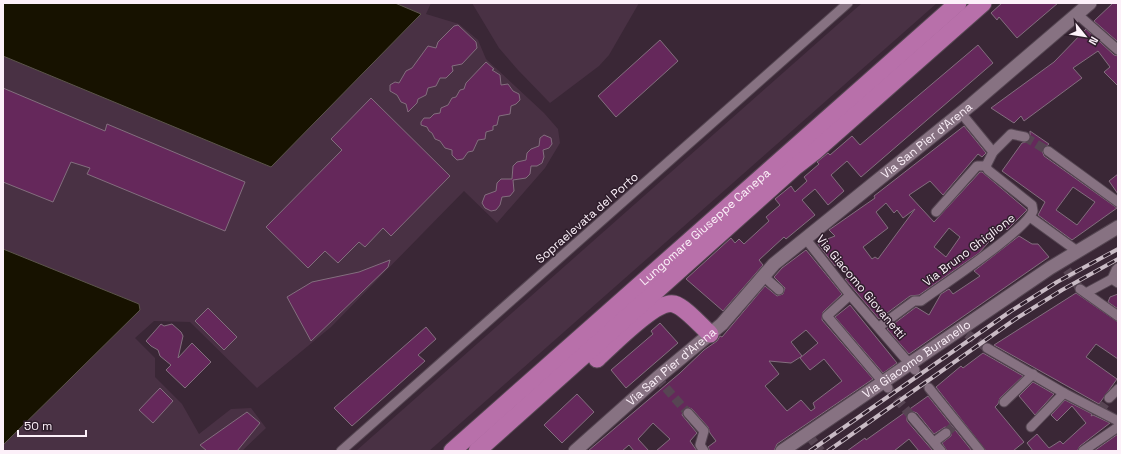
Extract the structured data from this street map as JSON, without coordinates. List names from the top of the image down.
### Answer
{
  "streets": {
    "highway": ["Lungomare Giuseppe Canepa"],
    "street": [
      "Via San Pier d'Arena",
      "Sopraelevata del Porto",
      "Via Bruno Ghiglione",
      "Via Giacomo Giovanetti",
      "Via Giacomo Buranello"
    ]
  },
  "crossings": [
    ["Via San Pier d'Arena", "Via Giacomo Giovanetti"],
    ["Via Bruno Ghiglione", "Via Giacomo Giovanetti"],
    ["Via Giacomo Giovanetti", "Via Giacomo Buranello"]
  ],
  "scale_bar": "50 m",
  "north": "bottom right"
}
